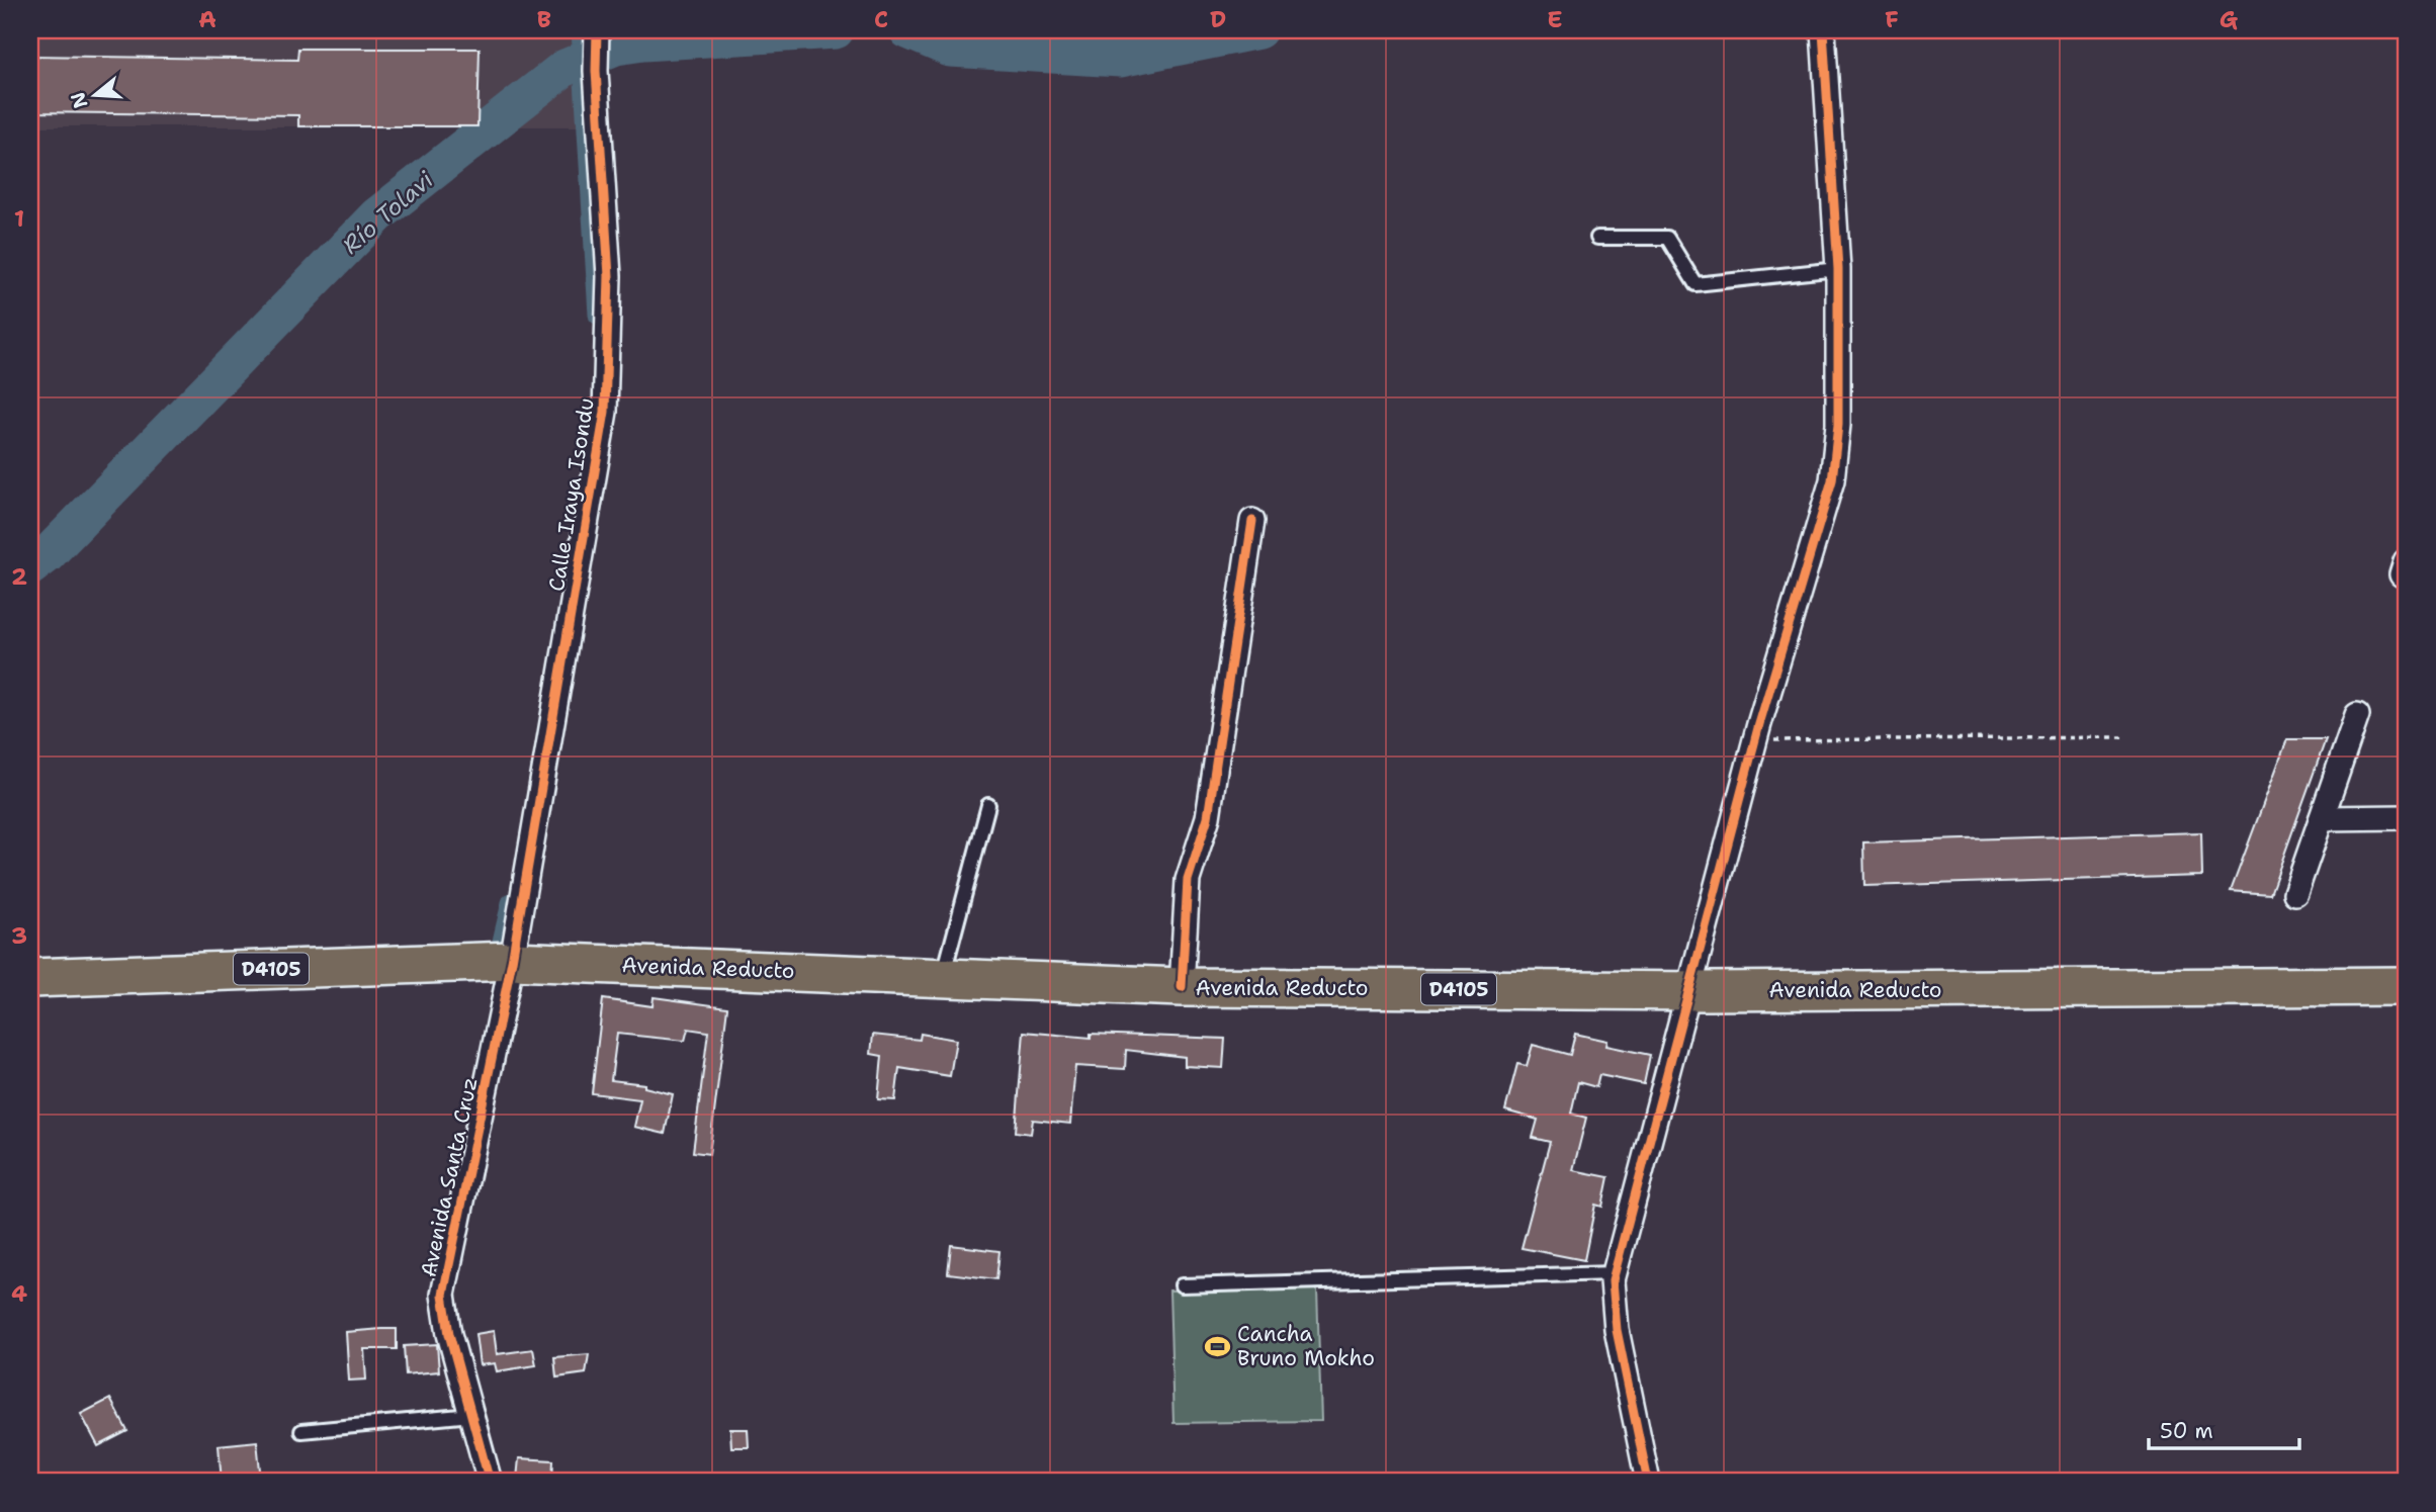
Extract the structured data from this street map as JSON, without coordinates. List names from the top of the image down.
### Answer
{
  "streets": {
    "main road": ["Avenida Reducto", "D4105"],
    "street": ["Calle Iraya Isondu", "Avenida Santa Cruz"]
  },
  "crossings": [
    ["Calle Iraya Isondu", "Avenida Reducto"],
    ["Calle Iraya Isondu", "Avenida Santa Cruz"],
    ["Avenida Reducto", "Avenida Santa Cruz"]
  ],
  "water": ["Río Tolavi"],
  "places": {
    "sports": ["Cancha Bruno Mokho"]
  },
  "scale_bar": "50 m",
  "north": "left",
  "grid": {
    "columns": [
      "A",
      "B",
      "C",
      "D",
      "E",
      "F",
      "G"
    ],
    "rows": [
      "1",
      "2",
      "3",
      "4"
    ]
  }
}
